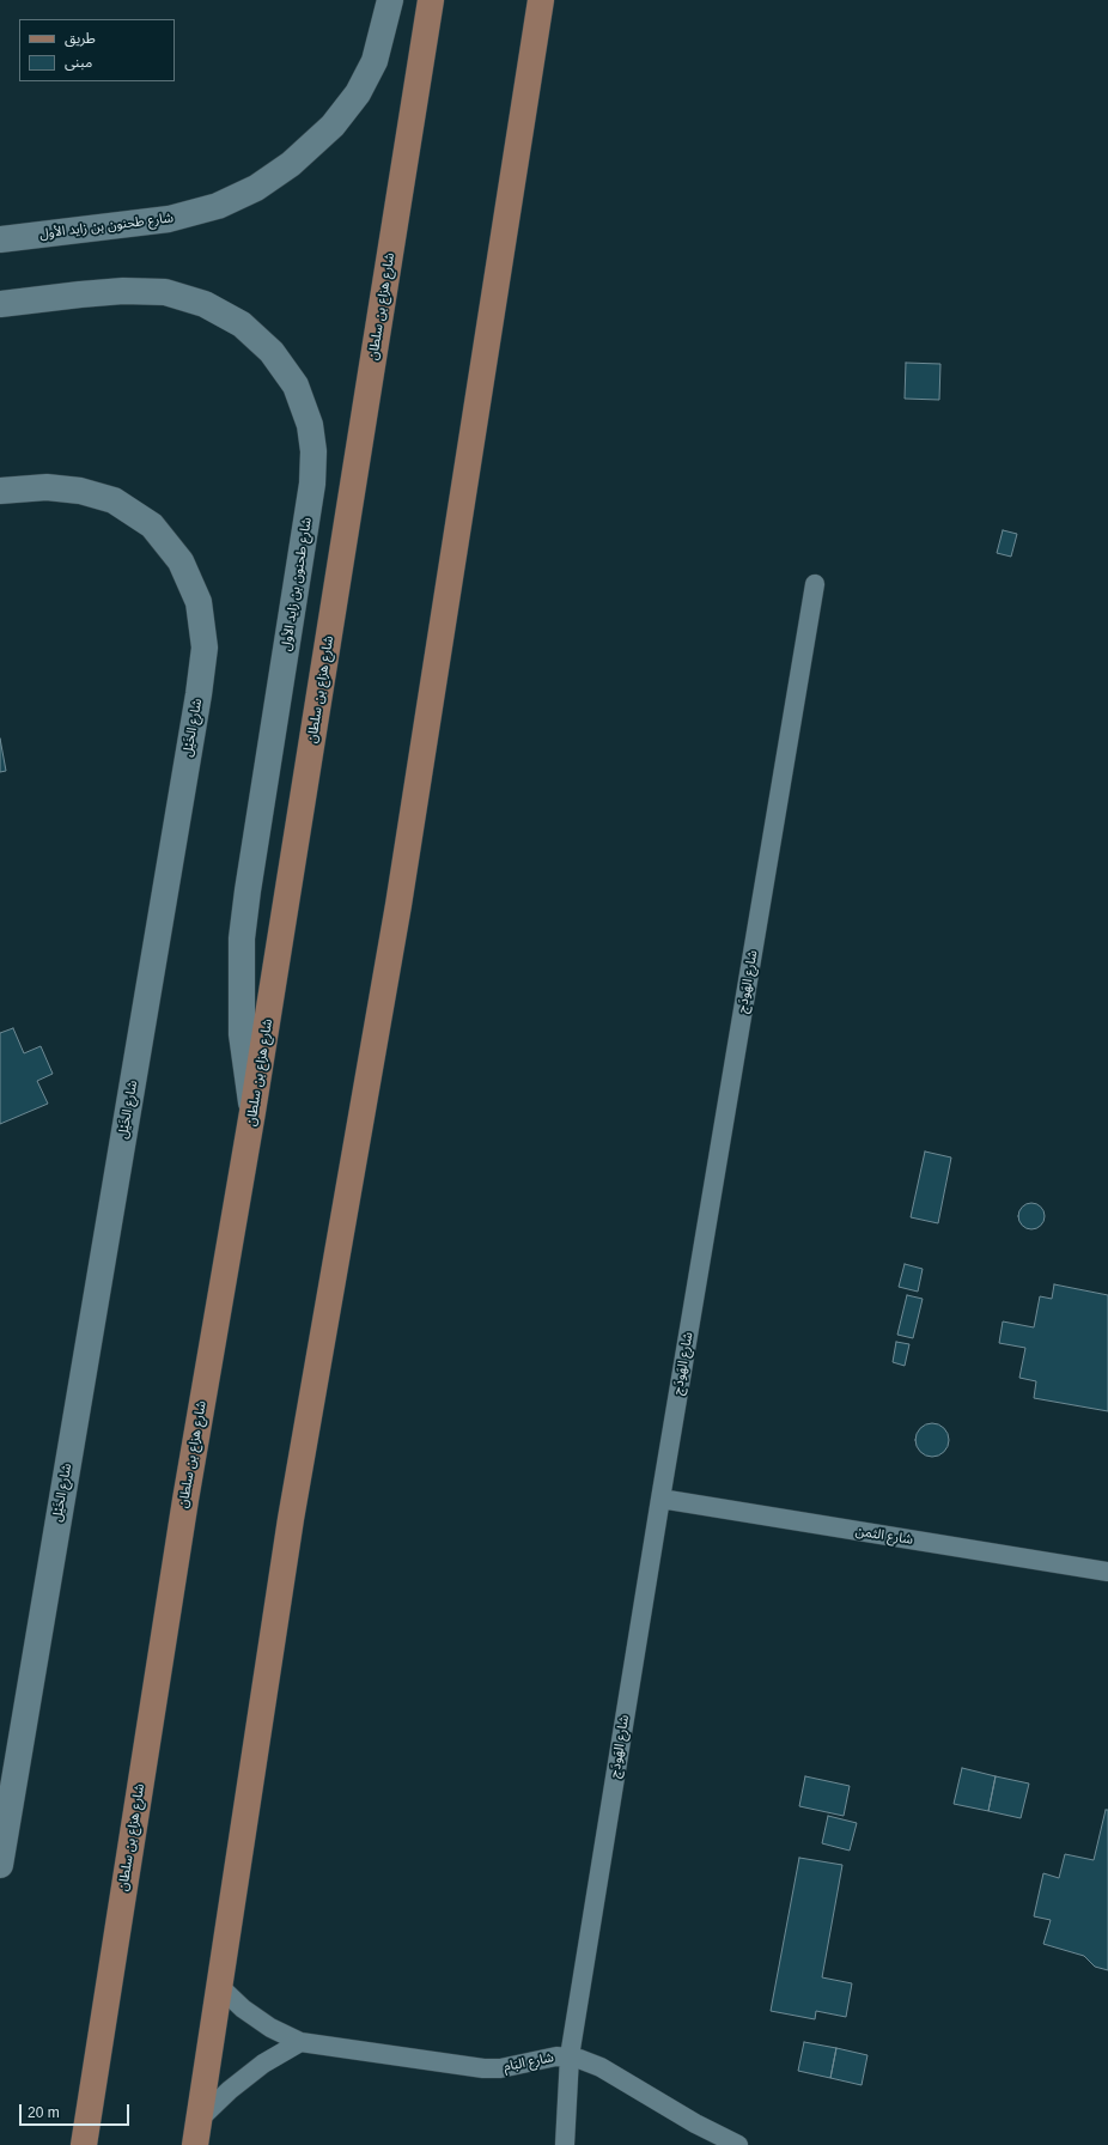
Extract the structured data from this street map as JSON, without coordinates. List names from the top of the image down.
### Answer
{
  "streets": {
    "main road": ["شارع هزاع بن سلطان"],
    "street": ["شارع طحنون بن زايد الأول", "شارع الخَيْل"],
    "lane": ["شارع الهَودَج", "شارع الثمن", "شارع البَام"]
  },
  "crossings": [
    ["شارع طحنون بن زايد الأول", "شارع هزاع بن سلطان"],
    ["شارع الهَودَج", "شارع الثمن"],
    ["شارع الهَودَج", "شارع البَام"]
  ],
  "legend": ["طريق", "مبنى"],
  "scale_bar": "20 m"
}
